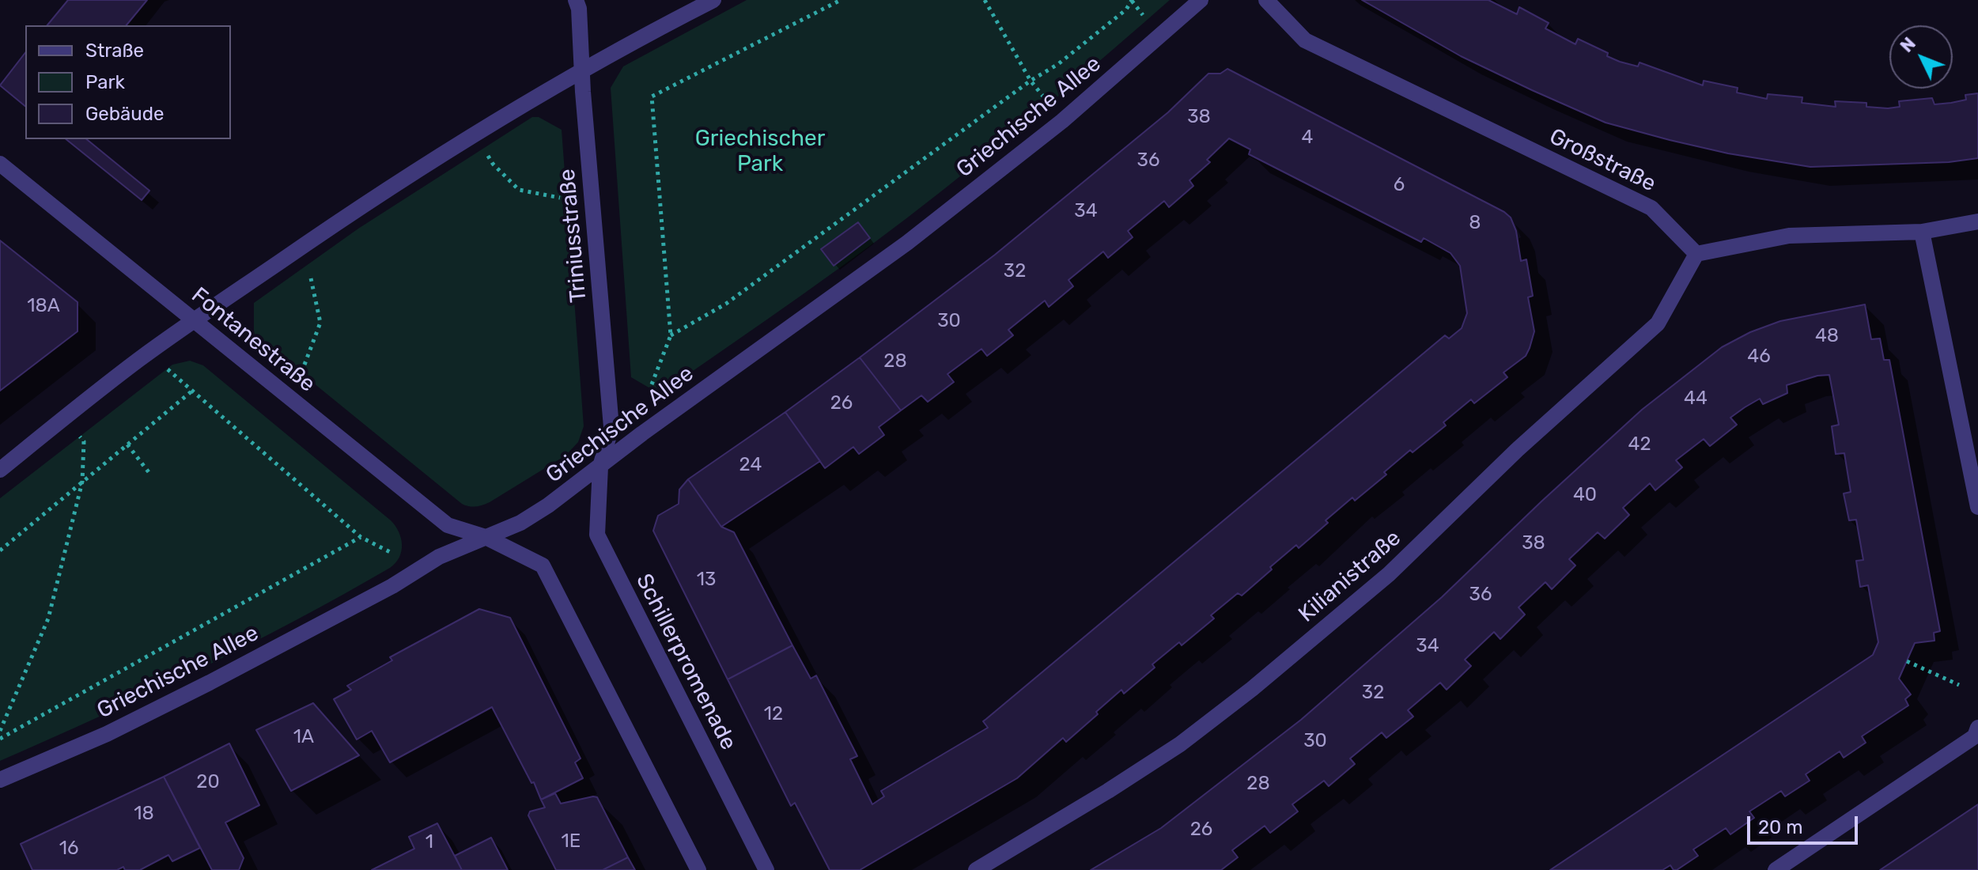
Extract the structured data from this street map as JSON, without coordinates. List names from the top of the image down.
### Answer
{
  "streets": {
    "street": [
      "Griechische Allee",
      "Großstraße",
      "Triniusstraße",
      "Fontanestraße",
      "Kilianistraße",
      "Schillerpromenade"
    ]
  },
  "crossings": [
    ["Griechische Allee", "Triniusstraße"],
    ["Griechische Allee", "Fontanestraße"],
    ["Griechische Allee", "Schillerpromenade"],
    ["Großstraße", "Kilianistraße"],
    ["Triniusstraße", "Schillerpromenade"]
  ],
  "parks": ["Griechischer Park"],
  "house_numbers": [
    "38",
    "4",
    "36",
    "6",
    "34",
    "8",
    "32",
    "18A",
    "30",
    "48",
    "46",
    "28",
    "44",
    "26",
    "42",
    "24",
    "40",
    "38",
    "13",
    "36",
    "34",
    "32",
    "12",
    "1A",
    "30",
    "20",
    "28",
    "18",
    "26",
    "1E",
    "1",
    "16"
  ],
  "legend": ["Straße", "Park", "Gebäude"],
  "scale_bar": "20 m",
  "north": "top left"
}
